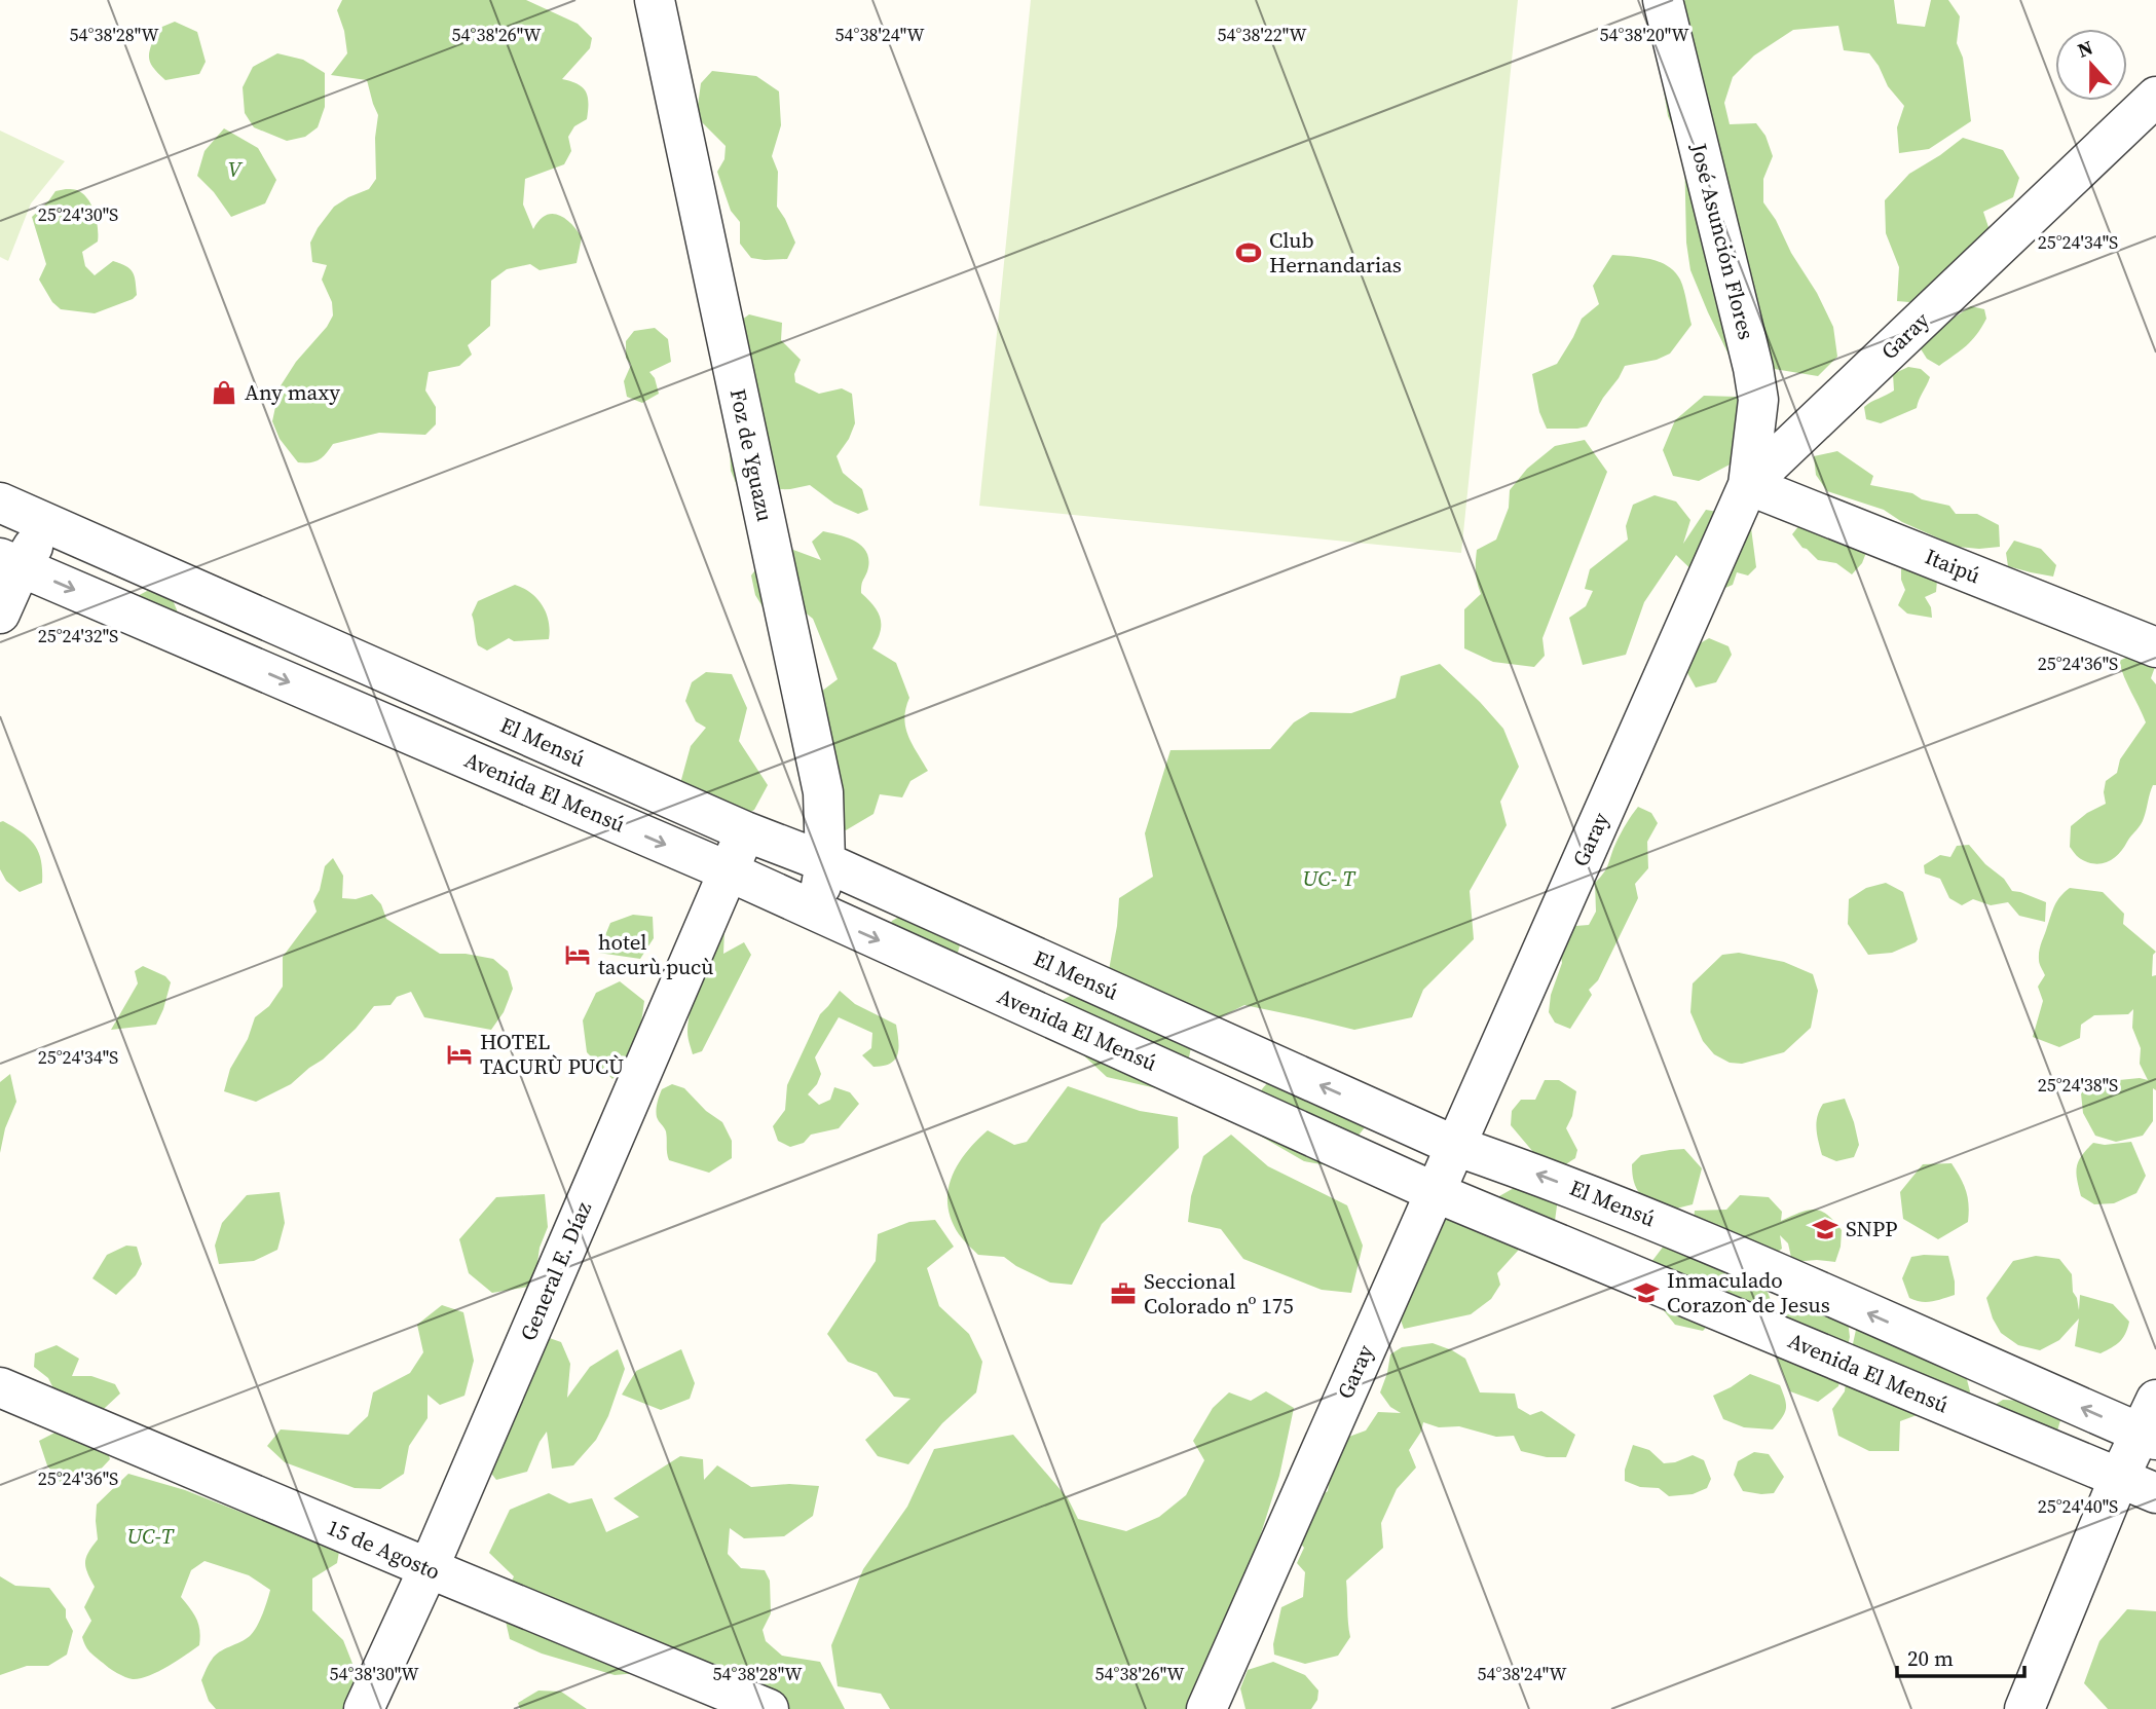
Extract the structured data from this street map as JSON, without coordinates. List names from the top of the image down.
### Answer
{
  "streets": {
    "street": [
      "José Asunción Flores",
      "Garay",
      "Foz de Yguazu",
      "Itaipú",
      "El Mensú",
      "Avenida El Mensú",
      "General E. Díaz",
      "15 de Agosto"
    ]
  },
  "crossings": [
    ["José Asunción Flores", "Garay"],
    ["José Asunción Flores", "Itaipú"],
    ["Garay", "Itaipú"],
    ["Garay", "El Mensú"],
    ["Garay", "Avenida El Mensú"],
    ["Foz de Yguazu", "El Mensú"],
    ["Foz de Yguazu", "Avenida El Mensú"],
    ["El Mensú", "General E. Díaz"],
    ["Avenida El Mensú", "General E. Díaz"],
    ["General E. Díaz", "15 de Agosto"]
  ],
  "one_way": ["El Mensú", "Avenida El Mensú"],
  "parks": ["V", "UC- T", "UC-T"],
  "places": {
    "sports": ["Club Hernandarias"],
    "shop": ["Any maxy"],
    "hotel": ["hotel tacurù pucù", "HOTEL TACURÙ PUCÙ"],
    "school or university": ["SNPP", "Inmaculado Corazon de Jesus"],
    "office": ["Seccional Colorado nº 175"]
  },
  "scale_bar": "20 m",
  "north": "top",
  "coordinates": [
    "54°38'28\"W",
    "54°38'26\"W",
    "54°38'24\"W",
    "54°38'22\"W",
    "54°38'20\"W",
    "25°24'30\"S",
    "25°24'34\"S",
    "25°24'32\"S",
    "25°24'36\"S",
    "25°24'38\"S",
    "25°24'40\"S",
    "54°38'30\"W"
  ]
}
